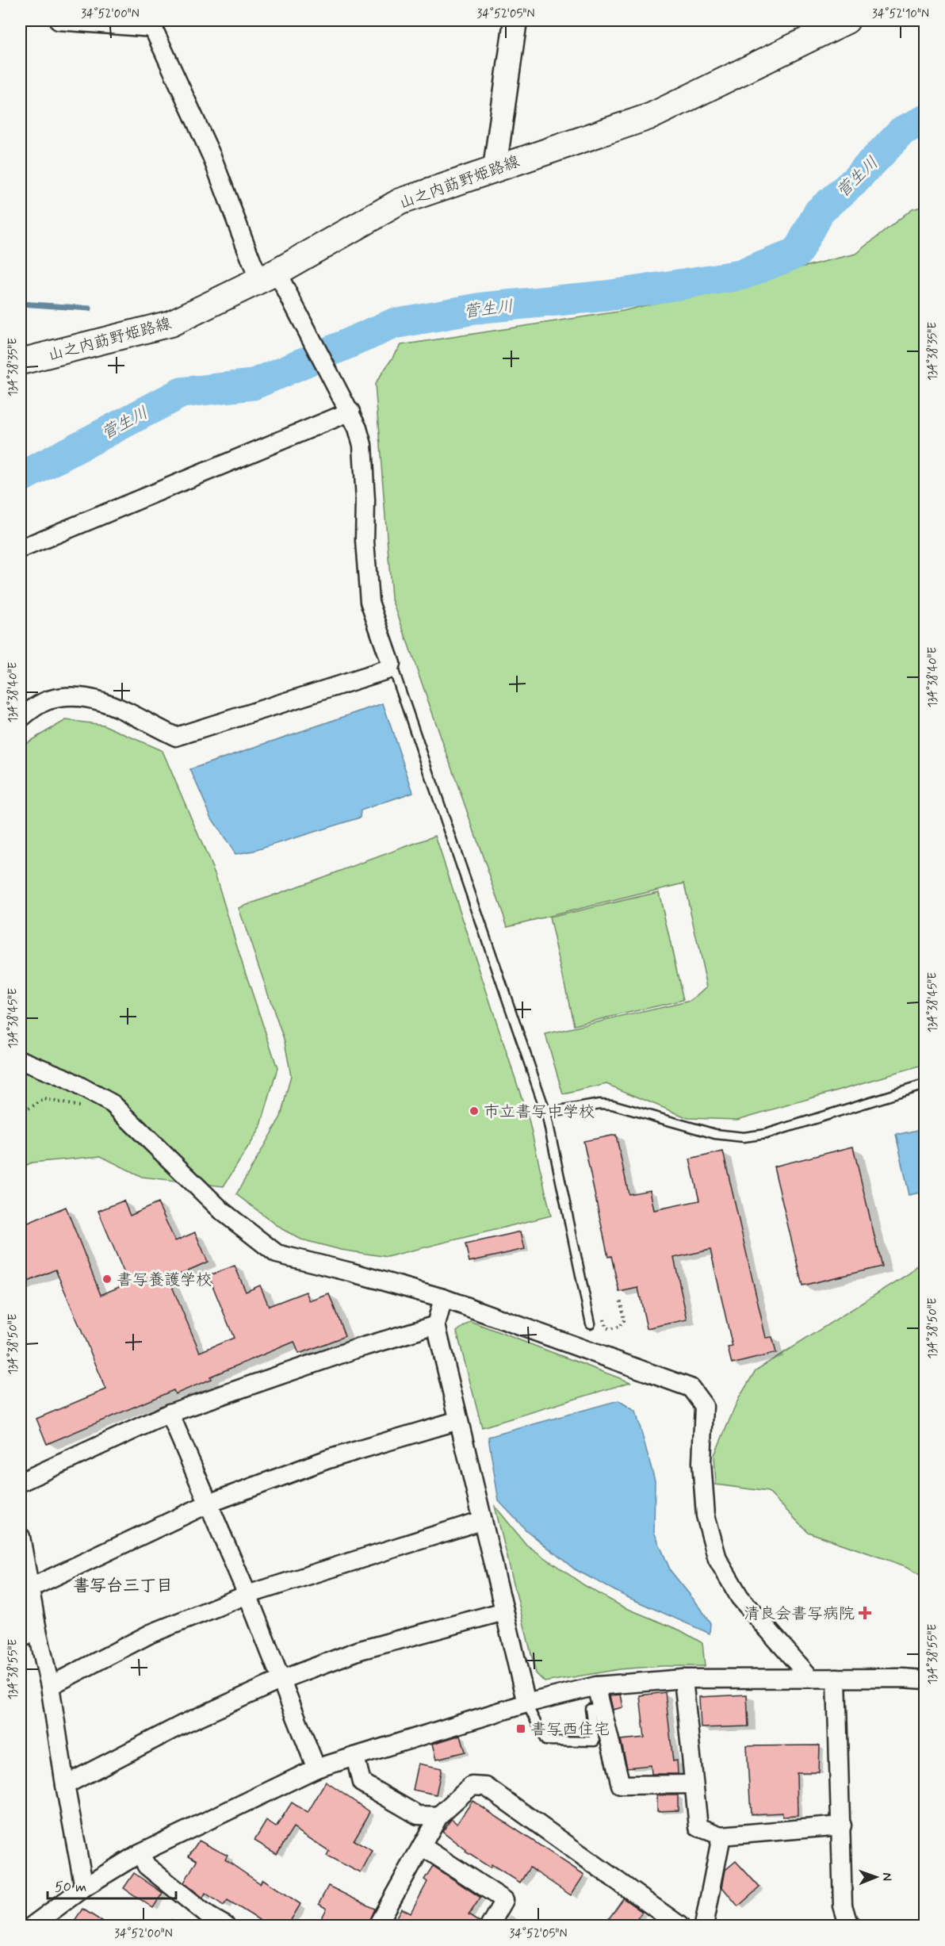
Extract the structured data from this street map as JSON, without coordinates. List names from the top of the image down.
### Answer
{
  "streets": {
    "main road": ["山之内莇野姫路線"]
  },
  "districts": ["書写台三丁目"],
  "water": ["菅生川"],
  "places": {
    "other": ["市立書写中学校", "書写養護学校"],
    "health": ["清良会書写病院"],
    "transit": ["書写西住宅"]
  },
  "scale_bar": "50 m",
  "north": "right",
  "coordinates": [
    "34°52'00\"N",
    "34°52'05\"N",
    "34°52'10\"N",
    "134°38'35\"E",
    "134°38'40\"E",
    "134°38'45\"E",
    "134°38'50\"E",
    "134°38'55\"E"
  ]
}
